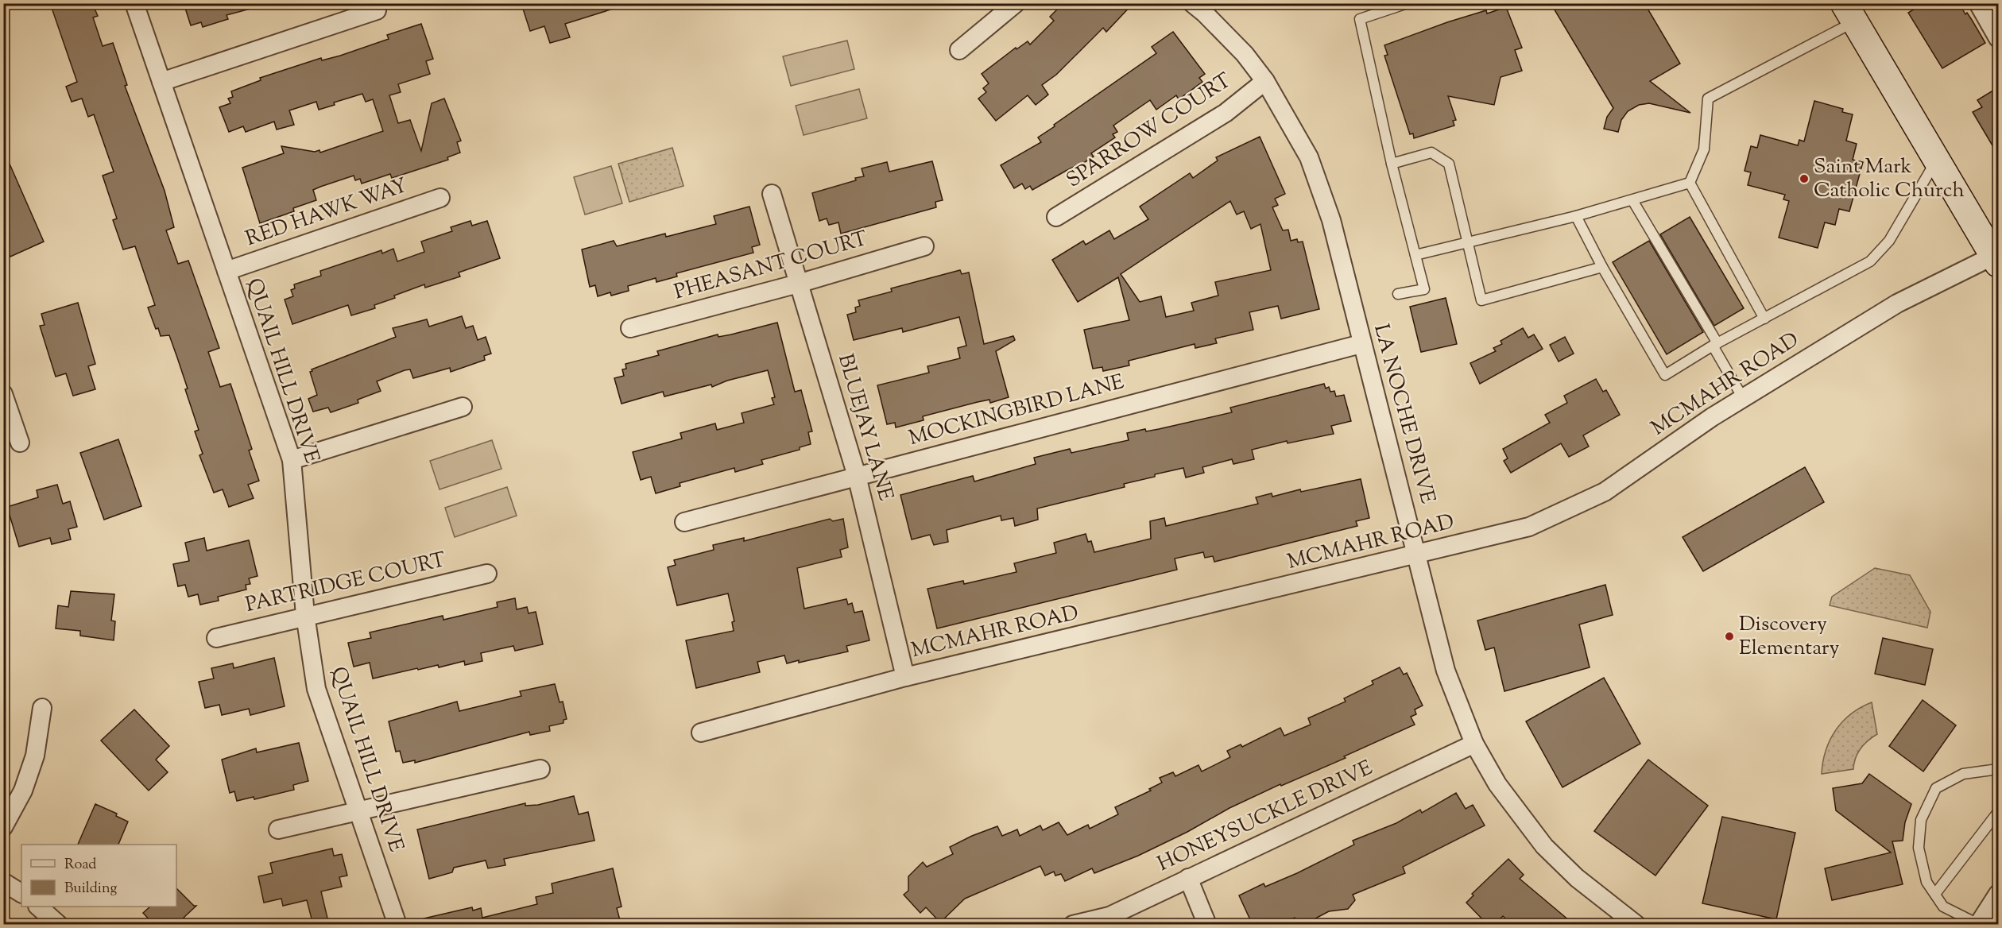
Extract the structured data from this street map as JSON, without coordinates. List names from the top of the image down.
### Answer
{
  "streets": {
    "street": [
      "SPARROW COURT",
      "RED HAWK WAY",
      "PHEASANT COURT",
      "QUAIL HILL DRIVE",
      "MCMAHR ROAD",
      "MOCKINGBIRD LANE",
      "LA NOCHE DRIVE",
      "BLUEJAY LANE",
      "PARTRIDGE COURT",
      "HONEYSUCKLE DRIVE"
    ]
  },
  "crossings": [
    ["SPARROW COURT", "LA NOCHE DRIVE"],
    ["RED HAWK WAY", "QUAIL HILL DRIVE"],
    ["PHEASANT COURT", "BLUEJAY LANE"],
    ["QUAIL HILL DRIVE", "PARTRIDGE COURT"],
    ["MCMAHR ROAD", "LA NOCHE DRIVE"],
    ["MCMAHR ROAD", "BLUEJAY LANE"],
    ["MOCKINGBIRD LANE", "LA NOCHE DRIVE"],
    ["MOCKINGBIRD LANE", "BLUEJAY LANE"],
    ["LA NOCHE DRIVE", "HONEYSUCKLE DRIVE"]
  ],
  "places": ["Saint Mark Catholic Church", "Discovery Elementary"],
  "legend": ["Road", "Building"]
}
